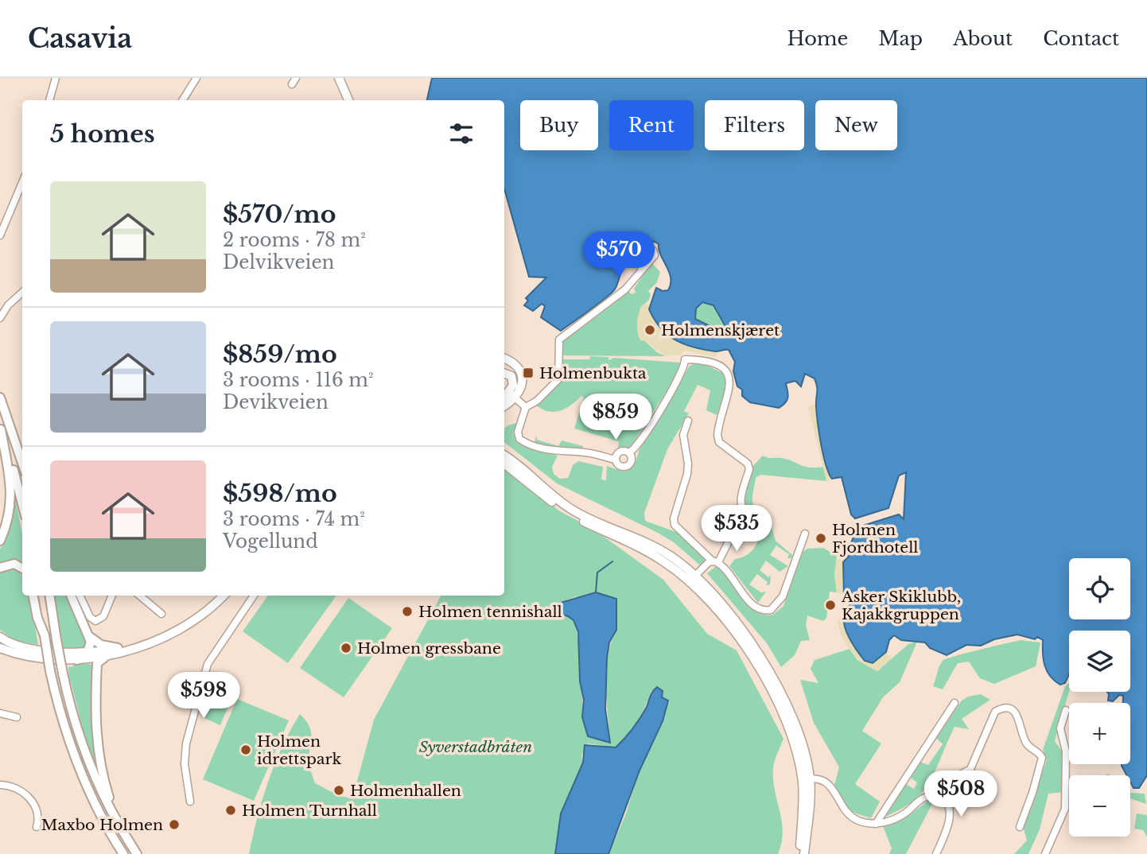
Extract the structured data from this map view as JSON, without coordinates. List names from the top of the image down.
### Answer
{
  "parks": ["Syverstadbråten"],
  "places": {
    "other": [
      "Holmenskjæret",
      "Holmen Fjordhotell",
      "Asker Skiklubb, Kajakkgruppen",
      "Holmen tennishall",
      "Holmen gressbane",
      "Holmen idrettspark",
      "Holmenhallen",
      "Holmen Turnhall",
      "Maxbo Holmen"
    ],
    "transit": ["Holmenbukta"]
  },
  "page": {
    "header": "Casavia",
    "nav": [
      "Home",
      "Map",
      "About",
      "Contact"
    ],
    "chip": [
      "Buy",
      "Rent",
      "Filters",
      "New"
    ],
    "heading": "5 homes",
    "list": [
      {
        "name": "$570/mo",
        "note": "2 rooms · 78 m² · Delvikveien"
      },
      {
        "name": "$859/mo",
        "note": "3 rooms · 116 m² · Devikveien"
      },
      {
        "name": "$598/mo",
        "note": "3 rooms · 74 m² · Vogellund"
      }
    ],
    "price": [
      "$570",
      "$859",
      "$535",
      "$598",
      "$508"
    ],
    "map_buttons": ["+", "−"]
  }
}
